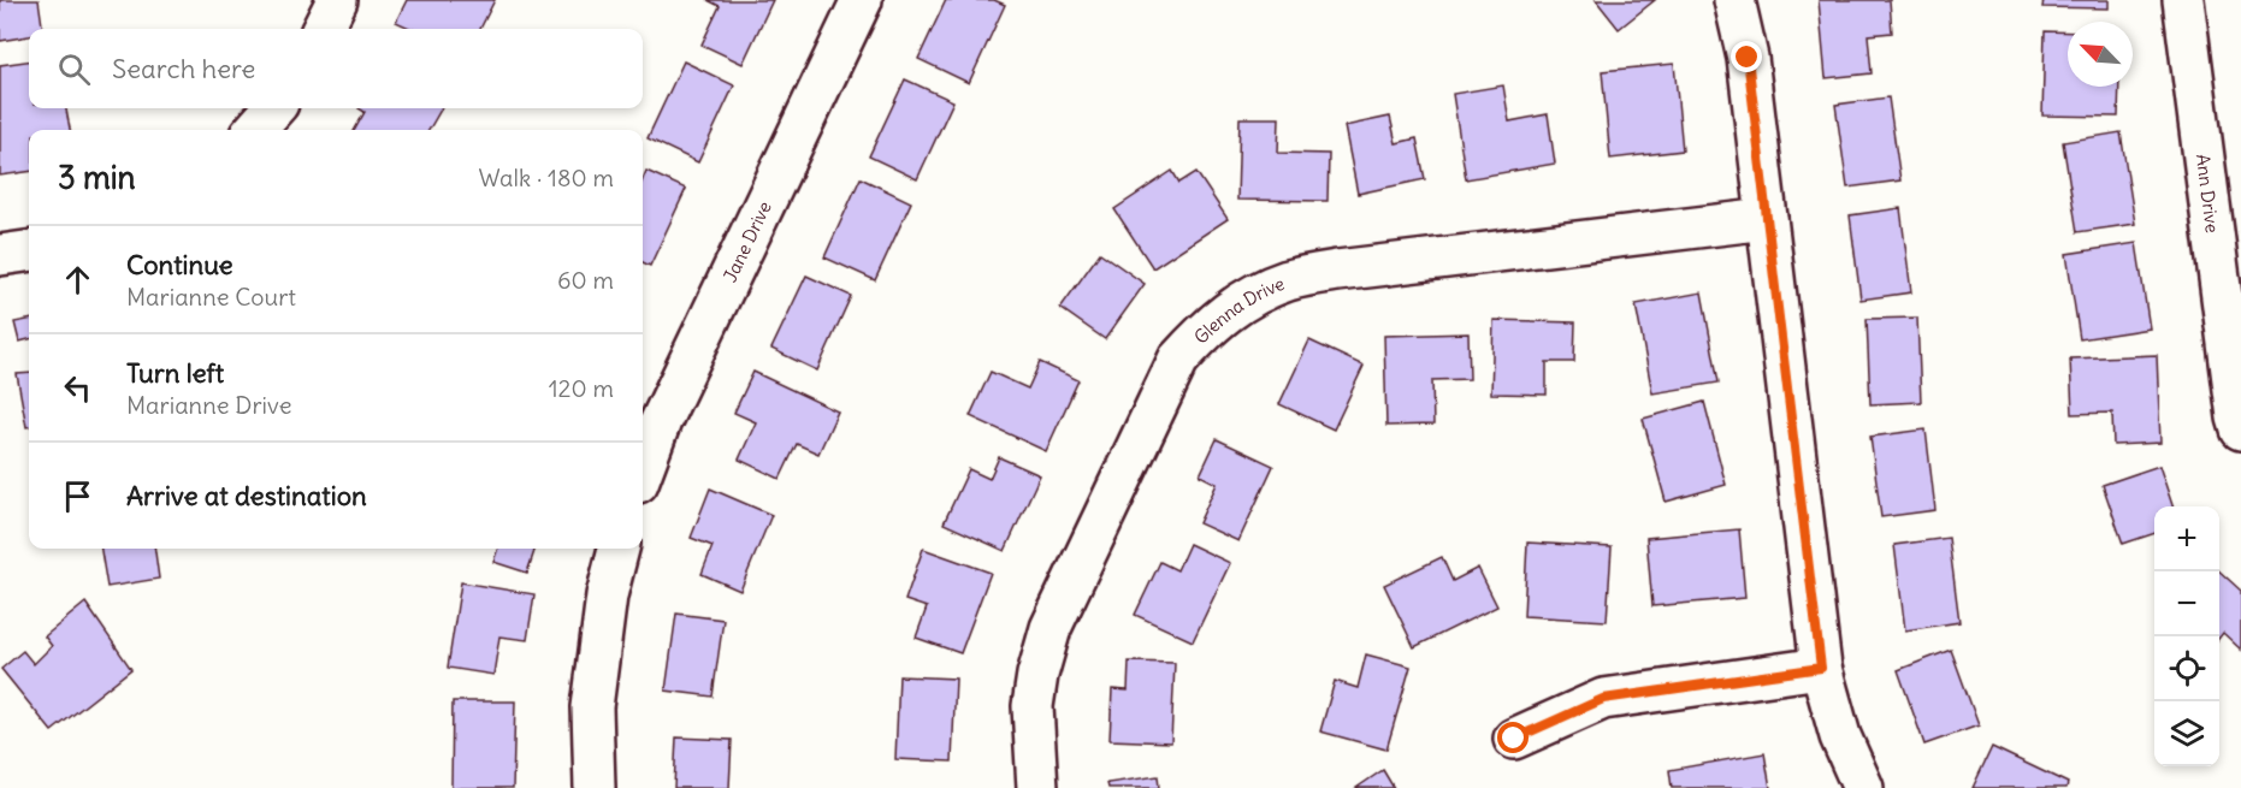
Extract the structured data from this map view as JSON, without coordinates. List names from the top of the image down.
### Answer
{
  "streets": {
    "street": ["Ann Drive", "Jane Drive", "Glenna Drive"]
  },
  "north": "top left",
  "page": {
    "search": "Search here",
    "heading": ["3 min", "Walk · 180 m"],
    "list": [
      ["Continue", "Marianne Court", "60 m"],
      ["Turn left", "Marianne Drive", "120 m"],
      "Arrive at destination"
    ],
    "map_buttons": ["+", "−"]
  }
}
